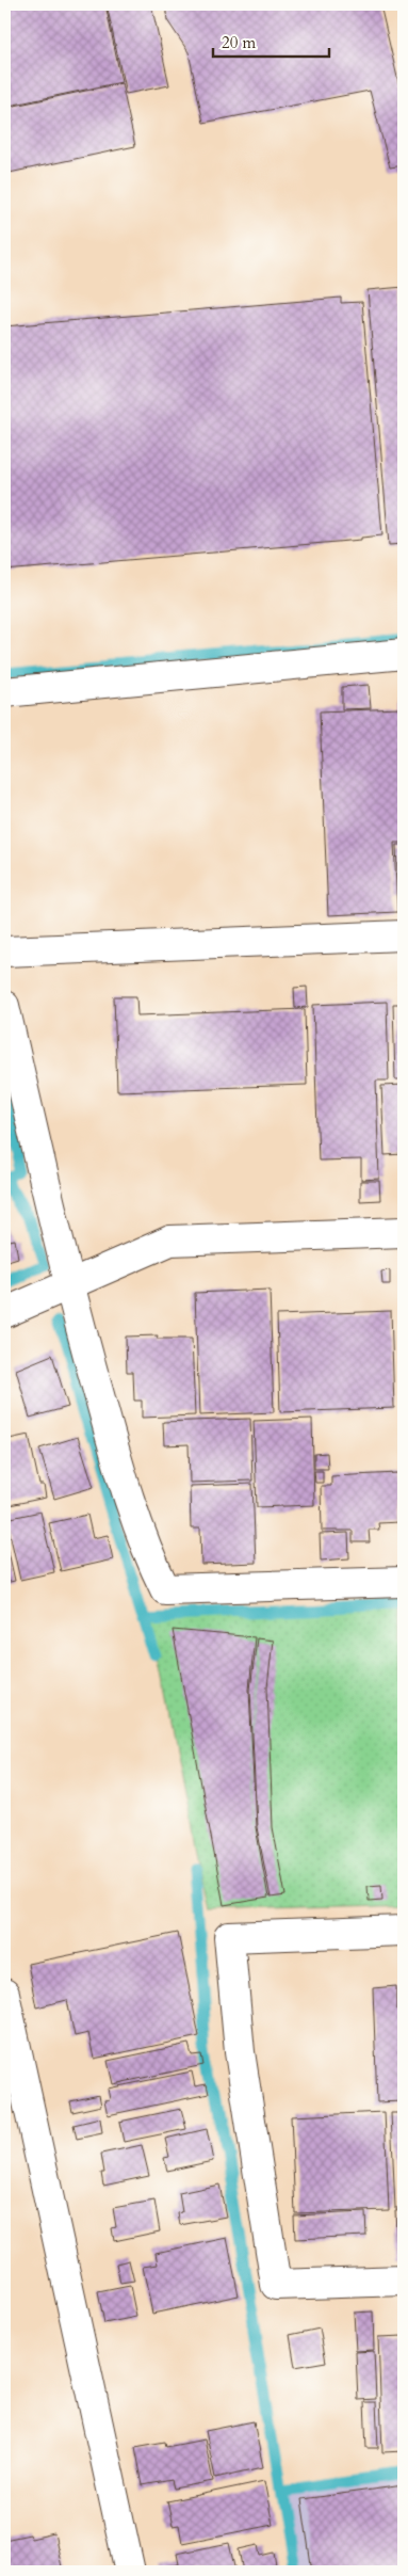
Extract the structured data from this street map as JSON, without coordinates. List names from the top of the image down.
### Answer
{
  "scale_bar": "20 m"
}
